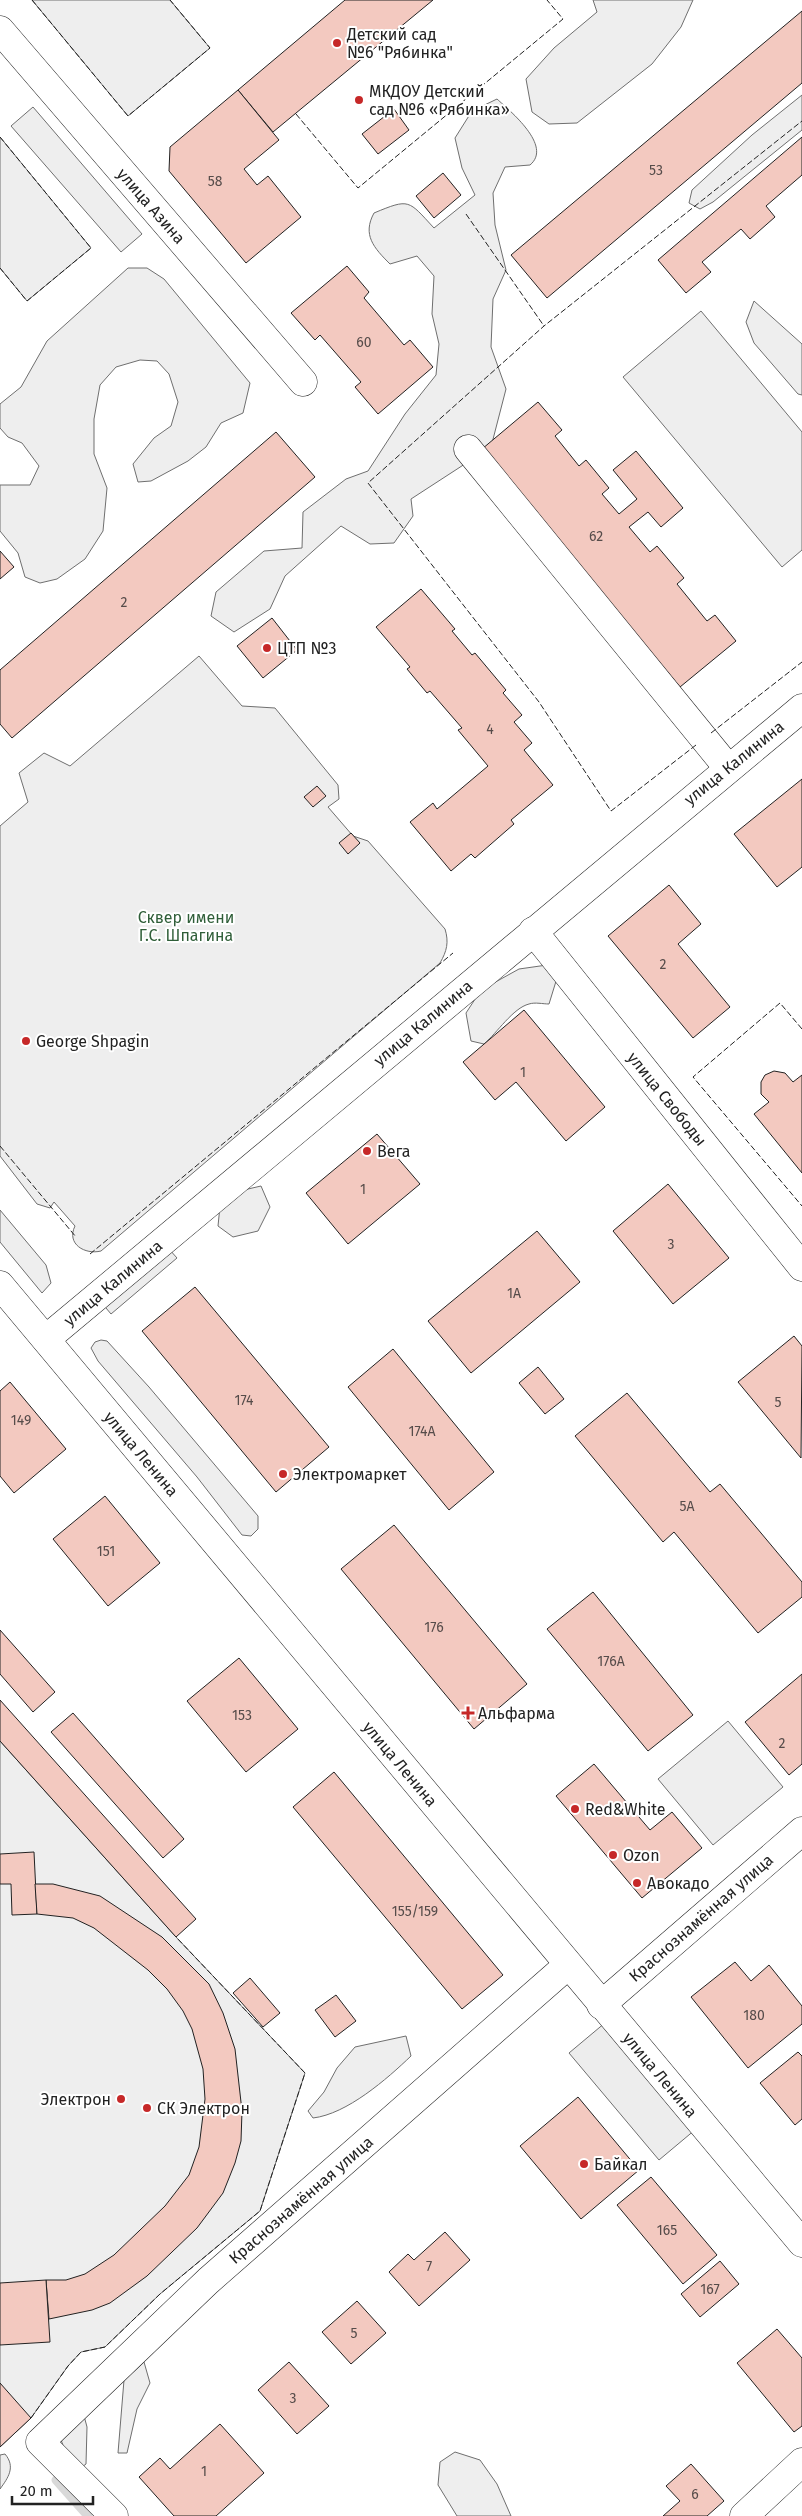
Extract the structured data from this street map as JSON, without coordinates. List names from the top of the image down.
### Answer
{
  "streets": {
    "street": [
      "улица Азина",
      "улица Калинина",
      "улица Свободы",
      "улица Ленина",
      "Краснознамённая улица"
    ]
  },
  "crossings": [
    ["улица Калинина", "улица Свободы"],
    ["улица Калинина", "улица Ленина"],
    ["улица Ленина", "Краснознамённая улица"]
  ],
  "parks": ["Сквер имени Г.С. Шпагина"],
  "places": {
    "other": [
      "Детский сад №6 \"Рябинка\"",
      "МКДОУ Детский сад №6 «Рябинка»",
      "ЦТП №3",
      "George Shpagin",
      "Вега",
      "Электромаркет",
      "Red&White",
      "Ozon",
      "Авокадо",
      "Электрон",
      "СК Электрон",
      "Байкал"
    ],
    "health": ["Альфарма"]
  },
  "house_numbers": [
    "53",
    "58",
    "60",
    "62",
    "2",
    "4",
    "2",
    "1",
    "1",
    "3",
    "1А",
    "174",
    "5",
    "149",
    "174А",
    "5А",
    "151",
    "176",
    "176А",
    "153",
    "2",
    "155/159",
    "180",
    "165",
    "7",
    "167",
    "5",
    "3",
    "1",
    "6"
  ],
  "scale_bar": "20 m"
}
